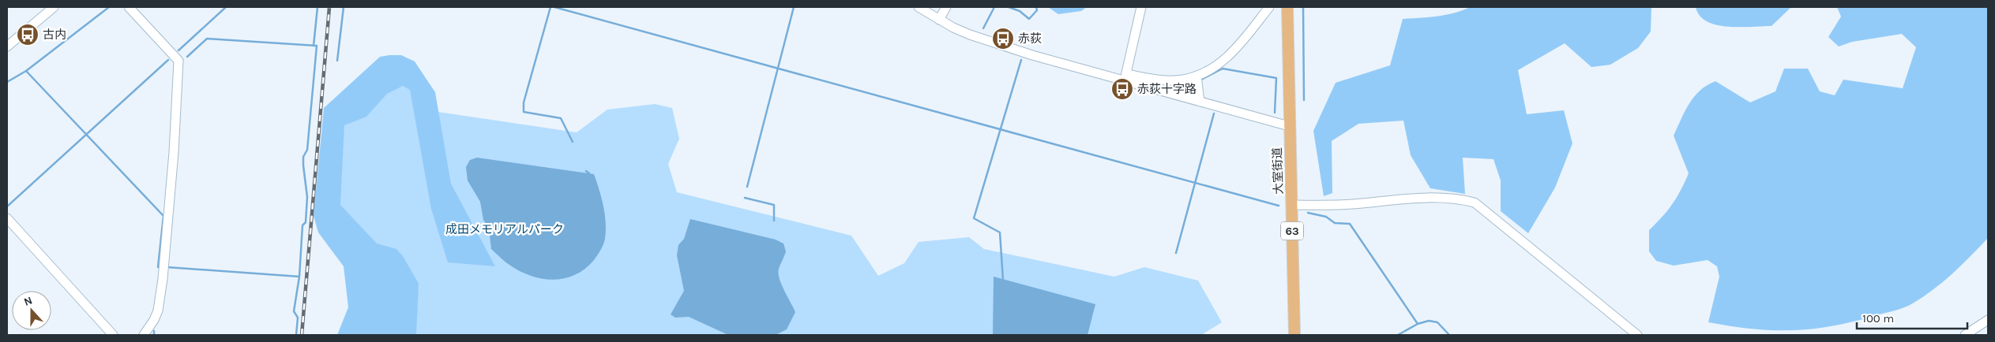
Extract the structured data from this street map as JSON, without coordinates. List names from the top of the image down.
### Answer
{
  "streets": {
    "main road": ["大室街道", "63"]
  },
  "parks": ["成田メモリアルパーク"],
  "places": {
    "bus stop": ["古内", "赤荻", "赤荻十字路"]
  },
  "scale_bar": "100 m",
  "north": "top"
}
